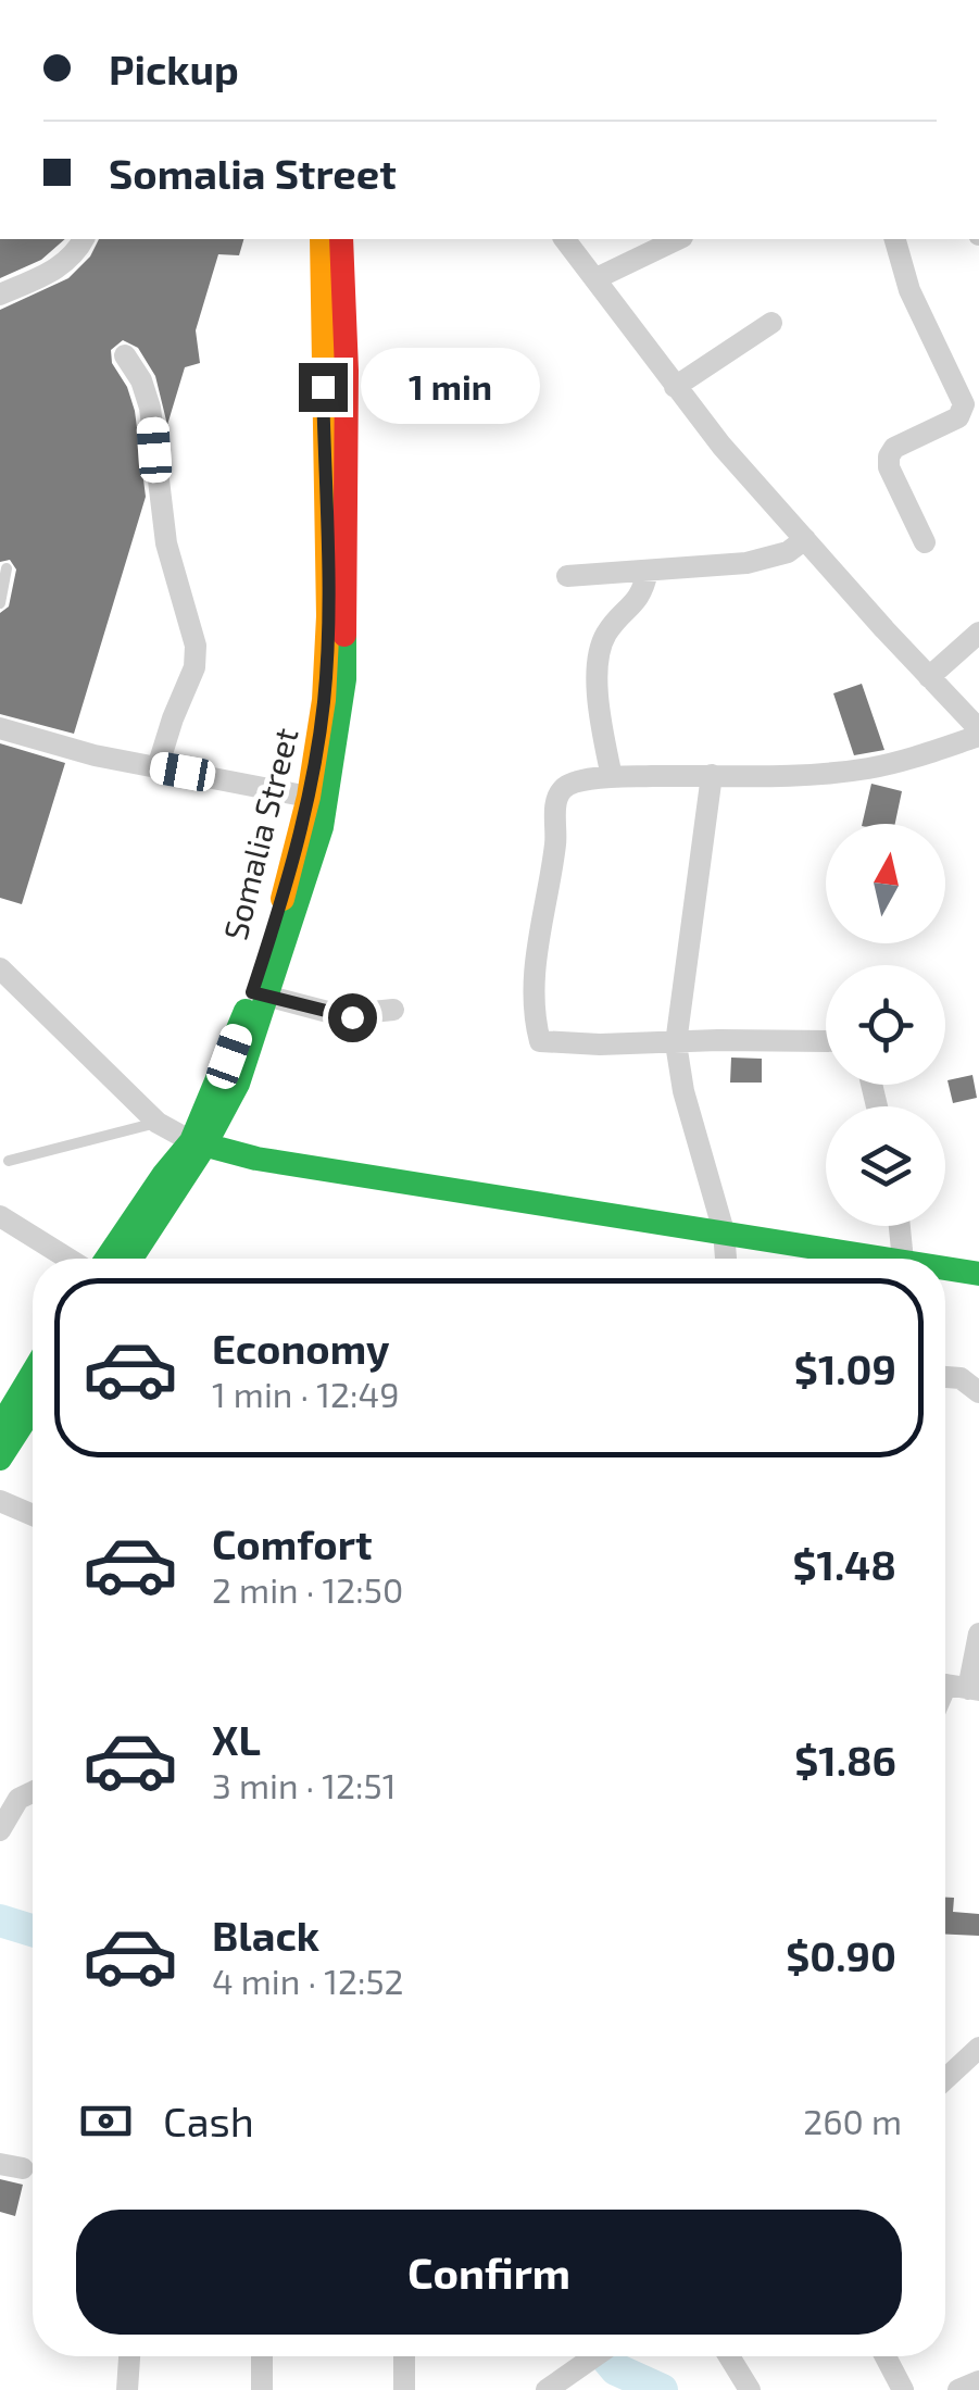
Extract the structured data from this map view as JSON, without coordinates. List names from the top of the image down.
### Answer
{
  "streets": {
    "main road": ["Somalia Street"]
  },
  "north": "top",
  "page": {
    "banner": ["Pickup", "Somalia Street"],
    "bubble": "1 min",
    "list": [
      {
        "name": "Economy",
        "note": "1 min · 12:49",
        "value": "$1.09"
      },
      {
        "name": "Comfort",
        "note": "2 min · 12:50",
        "value": "$1.48"
      },
      {
        "name": "XL",
        "note": "3 min · 12:51",
        "value": "$1.86"
      },
      {
        "name": "Black",
        "note": "4 min · 12:52",
        "value": "$0.90"
      }
    ],
    "pay": ["Cash", "260 m"],
    "buttons": "Confirm"
  }
}
